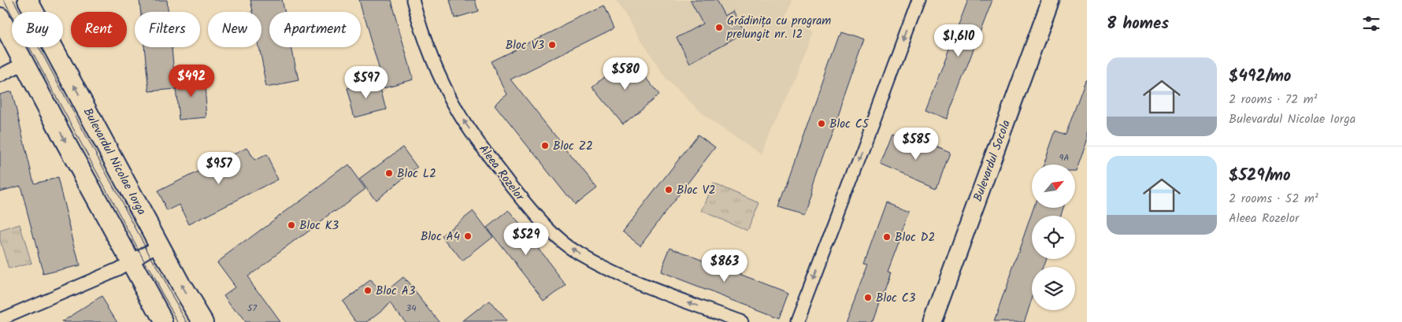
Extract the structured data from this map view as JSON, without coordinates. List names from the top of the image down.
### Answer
{
  "streets": {
    "main road": ["Bulevardul Socola", "Bulevardul Nicolae Iorga"],
    "street": ["Aleea Rozelor"]
  },
  "one_way": ["Aleea Rozelor"],
  "places": [
    "Grădinița cu program prelungit nr. 12",
    "Bloc V3",
    "Bloc C5",
    "Bloc Z2",
    "Bloc L2",
    "Bloc V2",
    "Bloc K3",
    "Bloc A4",
    "Bloc D2",
    "Bloc A3",
    "Bloc C3"
  ],
  "house_numbers": ["9A", "57", "34"],
  "north": "top right",
  "page": {
    "heading": "8 homes",
    "chip": [
      "Buy",
      "Rent",
      "Filters",
      "New",
      "Apartment"
    ],
    "price": [
      "$1,610",
      "$580",
      "$492",
      "$597",
      "$585",
      "$957",
      "$529",
      "$863"
    ],
    "list": [
      {
        "name": "$492/mo",
        "note": "2 rooms · 72 m² · Bulevardul Nicolae Iorga"
      },
      {
        "name": "$529/mo",
        "note": "2 rooms · 52 m² · Aleea Rozelor"
      }
    ]
  }
}
